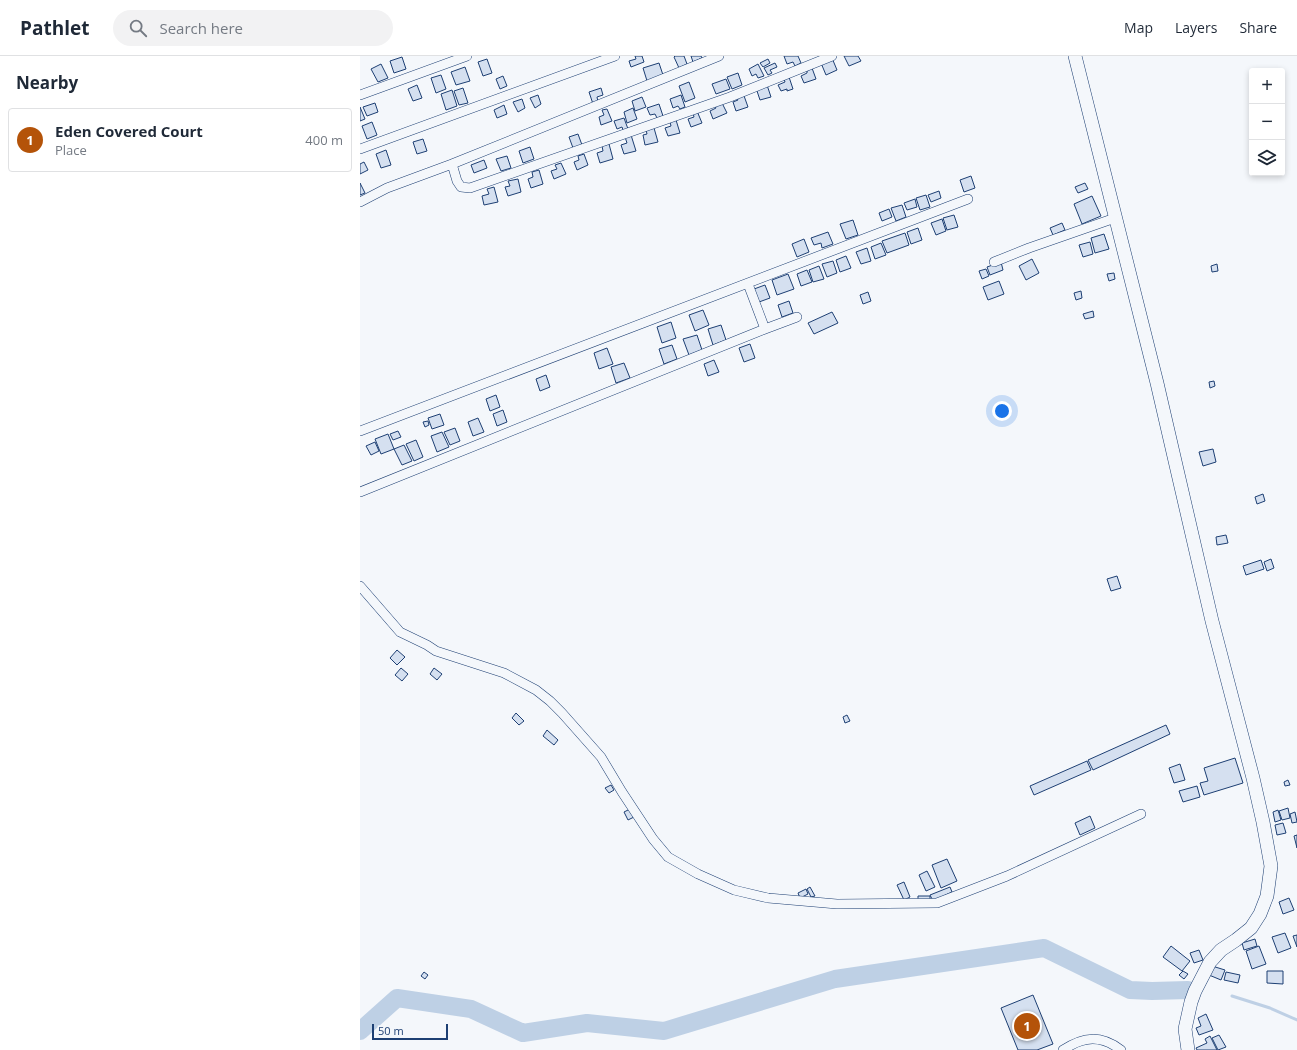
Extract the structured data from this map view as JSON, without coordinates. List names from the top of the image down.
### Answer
{
  "scale_bar": "50 m",
  "page": {
    "header": "Pathlet",
    "search": "Search here",
    "nav": ["Map", "Layers", "Share"],
    "heading": "Nearby",
    "map_buttons": ["+", "−"],
    "list": [
      {
        "mark": "1",
        "name": "Eden Covered Court",
        "note": "Place",
        "value": "400 m"
      }
    ],
    "pins": "1",
    "scale": "50 m"
  }
}
